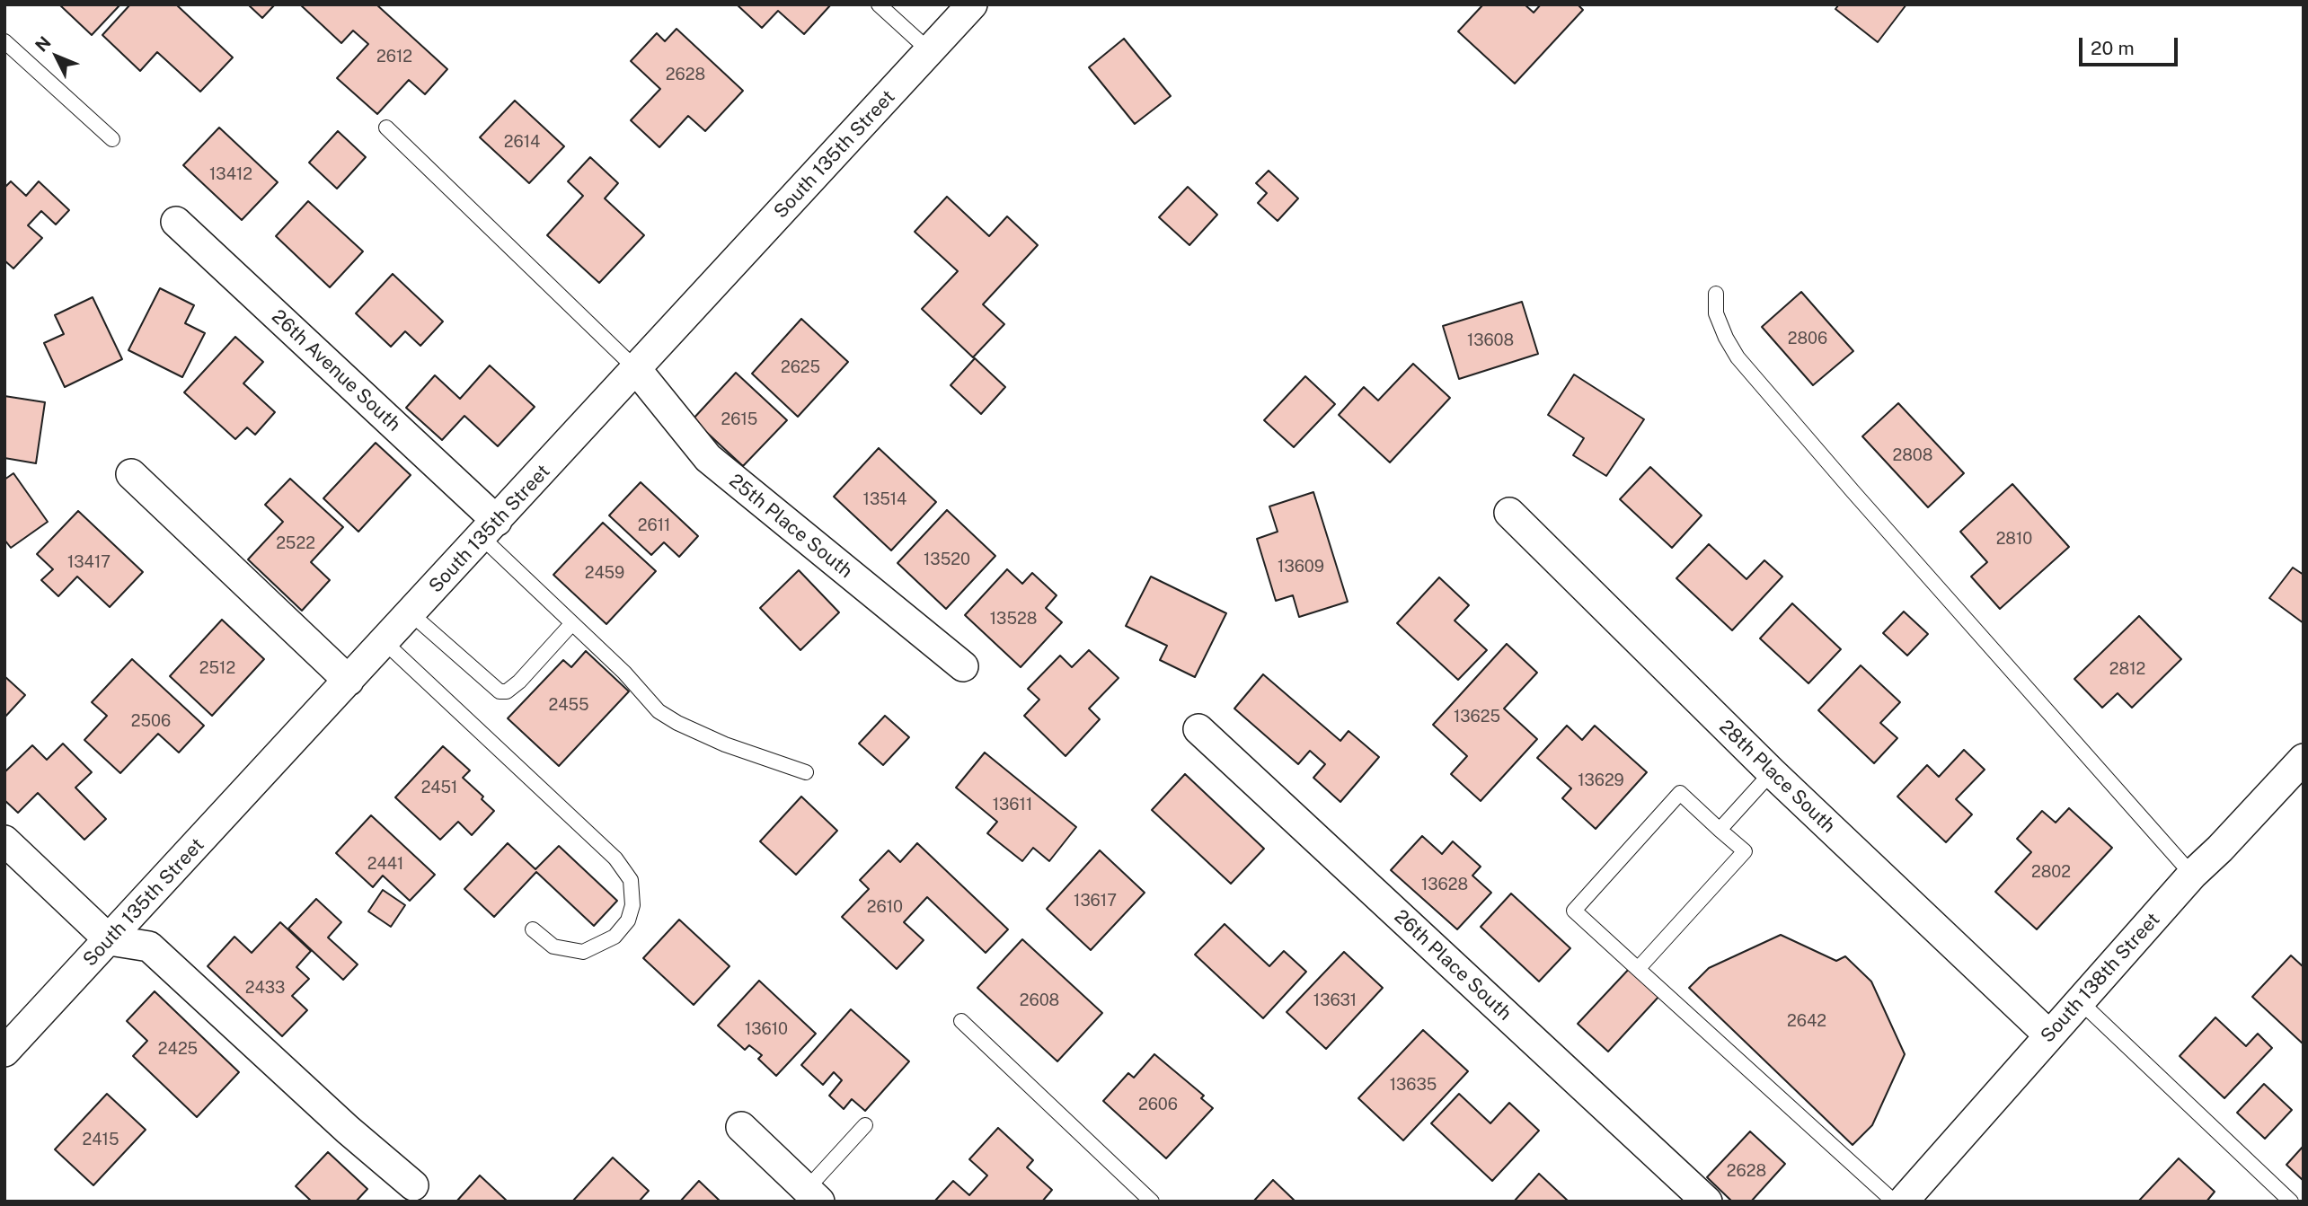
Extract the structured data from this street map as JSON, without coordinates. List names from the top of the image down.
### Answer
{
  "streets": {
    "street": [
      "South 135th Street",
      "26th Avenue South",
      "25th Place South",
      "28th Place South",
      "26th Place South",
      "South 138th Street"
    ]
  },
  "crossings": [
    ["South 135th Street", "26th Avenue South"],
    ["South 135th Street", "25th Place South"],
    ["28th Place South", "South 138th Street"]
  ],
  "house_numbers": [
    "2612",
    "2628",
    "2614",
    "13412",
    "2806",
    "13608",
    "2625",
    "2615",
    "2808",
    "13514",
    "2611",
    "2810",
    "2522",
    "13520",
    "13417",
    "13609",
    "2459",
    "13528",
    "2512",
    "2812",
    "2455",
    "13625",
    "2506",
    "13629",
    "2451",
    "13611",
    "2441",
    "2802",
    "13628",
    "13617",
    "2610",
    "2433",
    "2608",
    "13631",
    "2642",
    "13610",
    "2425",
    "13635",
    "2606",
    "2415",
    "2628"
  ],
  "scale_bar": "20 m",
  "north": "top left"
}
